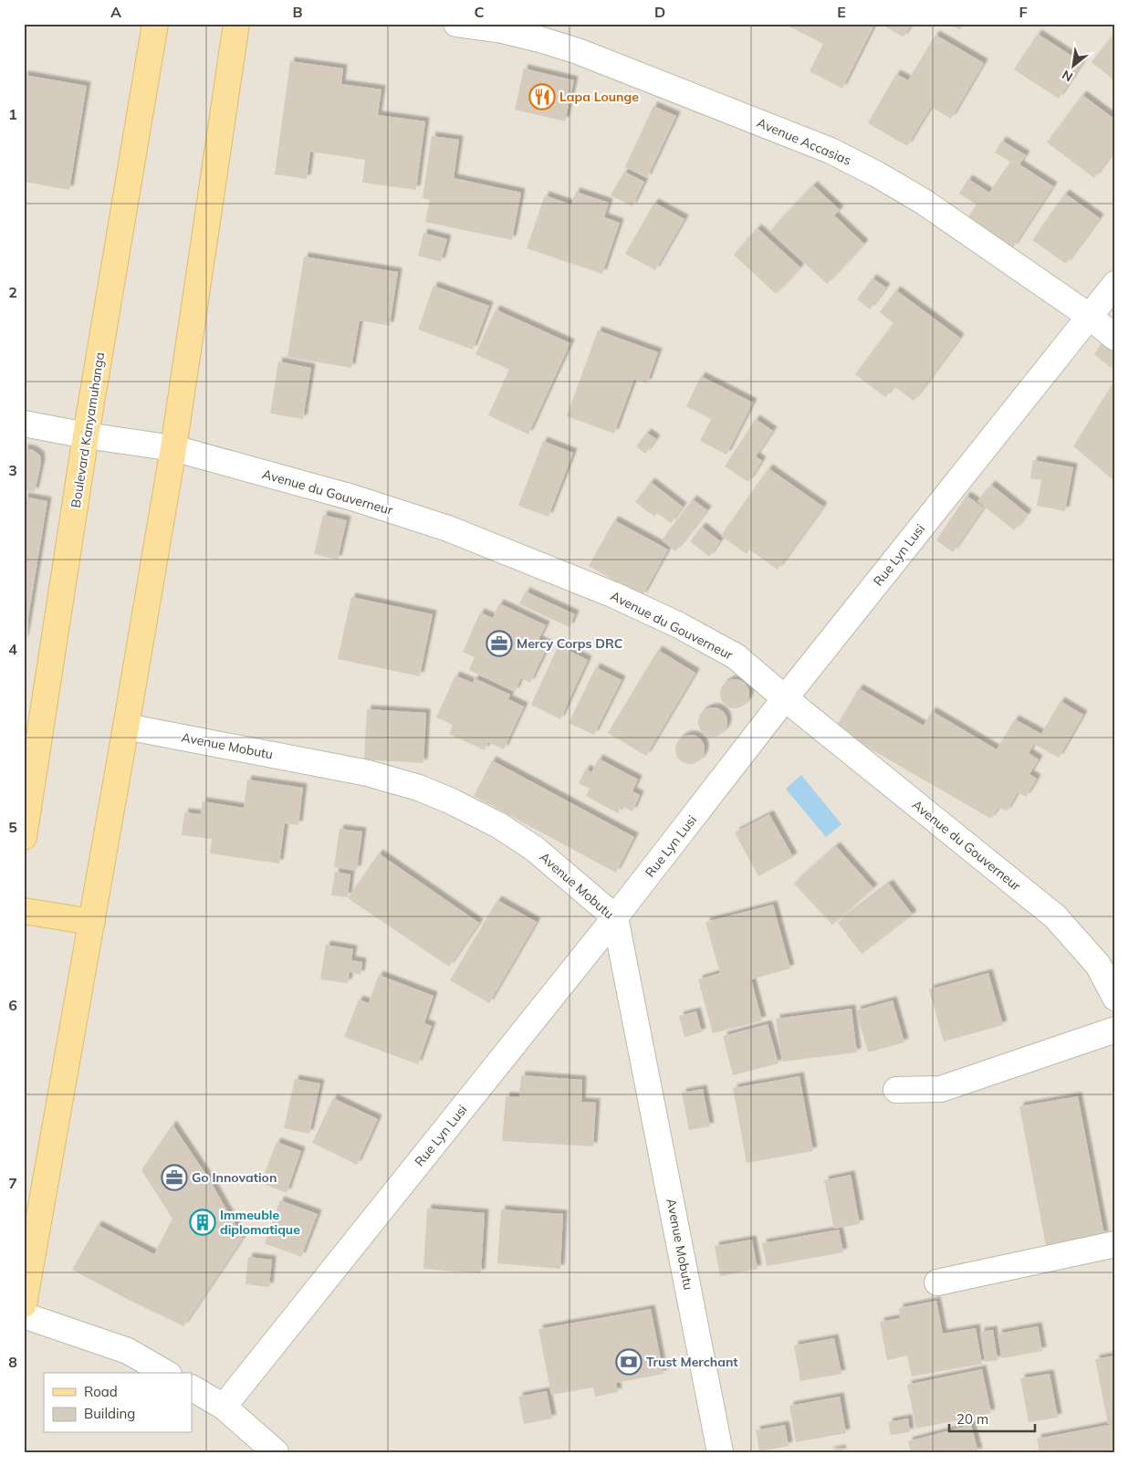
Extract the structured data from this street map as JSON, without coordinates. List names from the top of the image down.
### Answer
{
  "streets": {
    "main road": ["Boulevard Kanyamuhanga"],
    "street": [
      "Avenue Accasias",
      "Avenue du Gouverneur",
      "Rue Lyn Lusi",
      "Avenue Mobutu"
    ]
  },
  "crossings": [
    ["Avenue Accasias", "Rue Lyn Lusi"],
    ["Boulevard Kanyamuhanga", "Avenue du Gouverneur"],
    ["Avenue du Gouverneur", "Rue Lyn Lusi"],
    ["Rue Lyn Lusi", "Avenue Mobutu"]
  ],
  "places": {
    "restaurant": ["Lapa Lounge"],
    "office": ["Mercy Corps DRC", "Go Innovation"],
    "building": ["Immeuble diplomatique"],
    "bank": ["Trust Merchant"]
  },
  "legend": ["Road", "Building"],
  "scale_bar": "20 m",
  "north": "bottom left",
  "grid": {
    "columns": [
      "A",
      "B",
      "C",
      "D",
      "E",
      "F"
    ],
    "rows": [
      "1",
      "2",
      "3",
      "4",
      "5",
      "6",
      "7",
      "8"
    ]
  }
}
